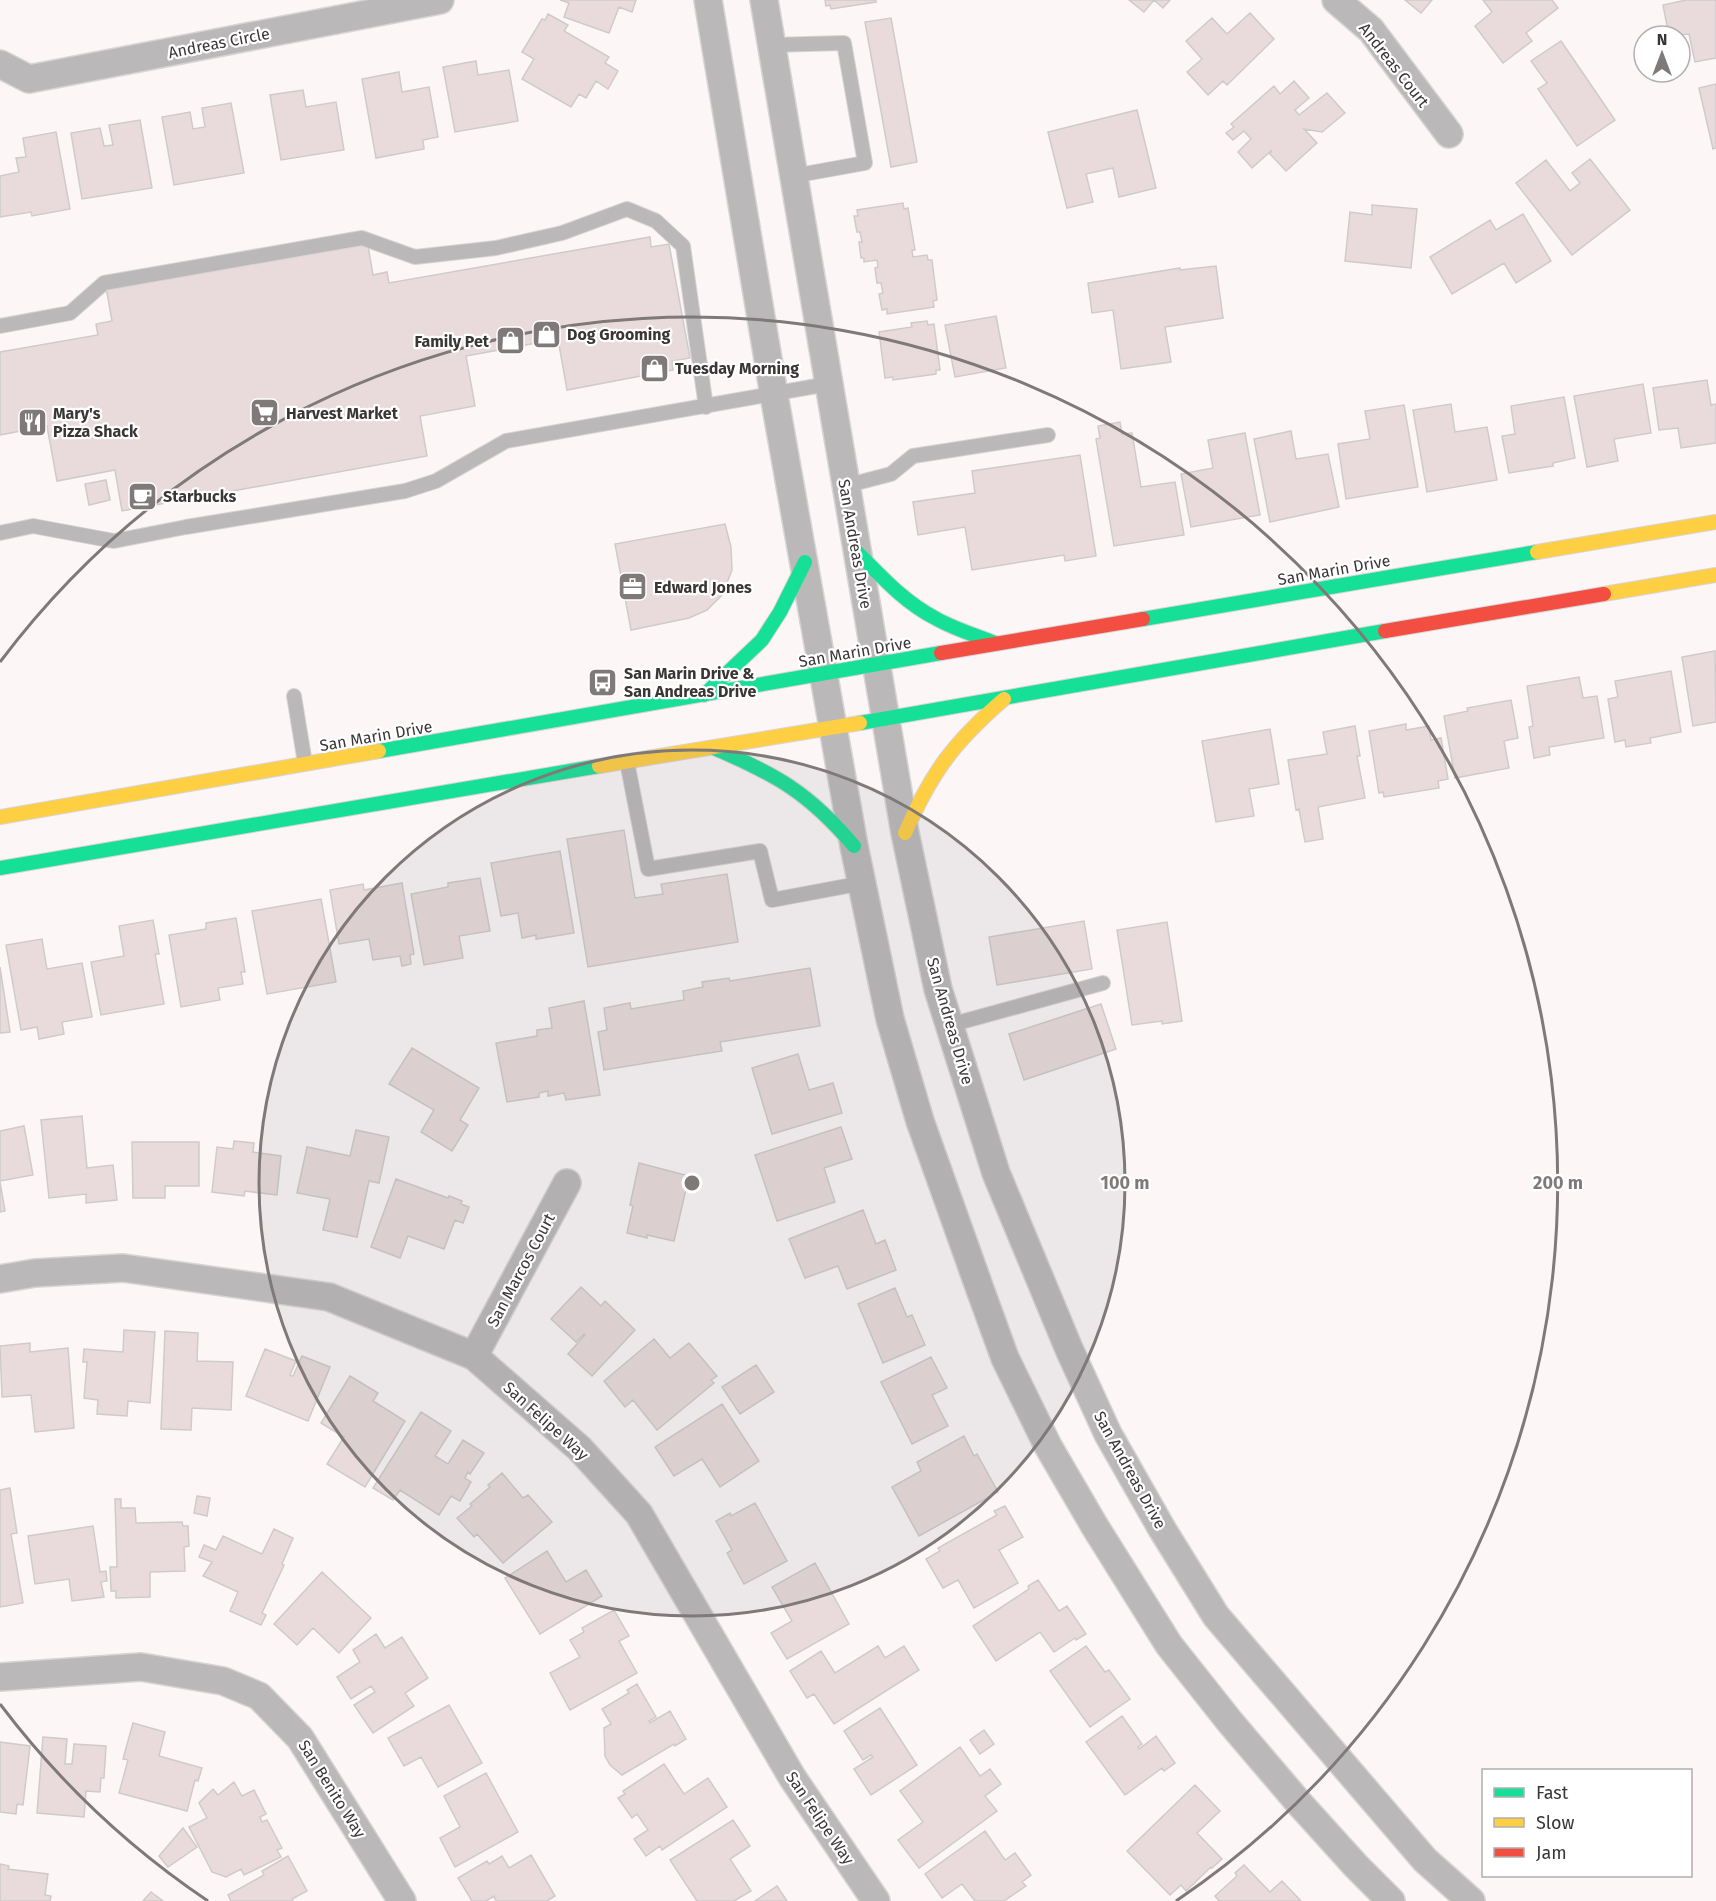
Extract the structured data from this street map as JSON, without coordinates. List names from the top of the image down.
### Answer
{
  "streets": {
    "main road": ["San Marin Drive"],
    "street": [
      "Andreas Circle",
      "Andreas Court",
      "San Andreas Drive",
      "San Marcos Court",
      "San Felipe Way",
      "San Benito Way"
    ]
  },
  "crossings": [
    ["San Andreas Drive", "San Marin Drive"],
    ["San Marcos Court", "San Felipe Way"]
  ],
  "places": {
    "shop": ["Dog Grooming", "Family Pet", "Tuesday Morning"],
    "supermarket": ["Harvest Market"],
    "restaurant": ["Mary's Pizza Shack"],
    "cafe": ["Starbucks"],
    "office": ["Edward Jones"],
    "bus stop": ["San Marin Drive & San Andreas Drive"]
  },
  "legend": ["Fast", "Slow", "Jam"],
  "north": "top",
  "rings": ["100 m", "200 m"]
}
